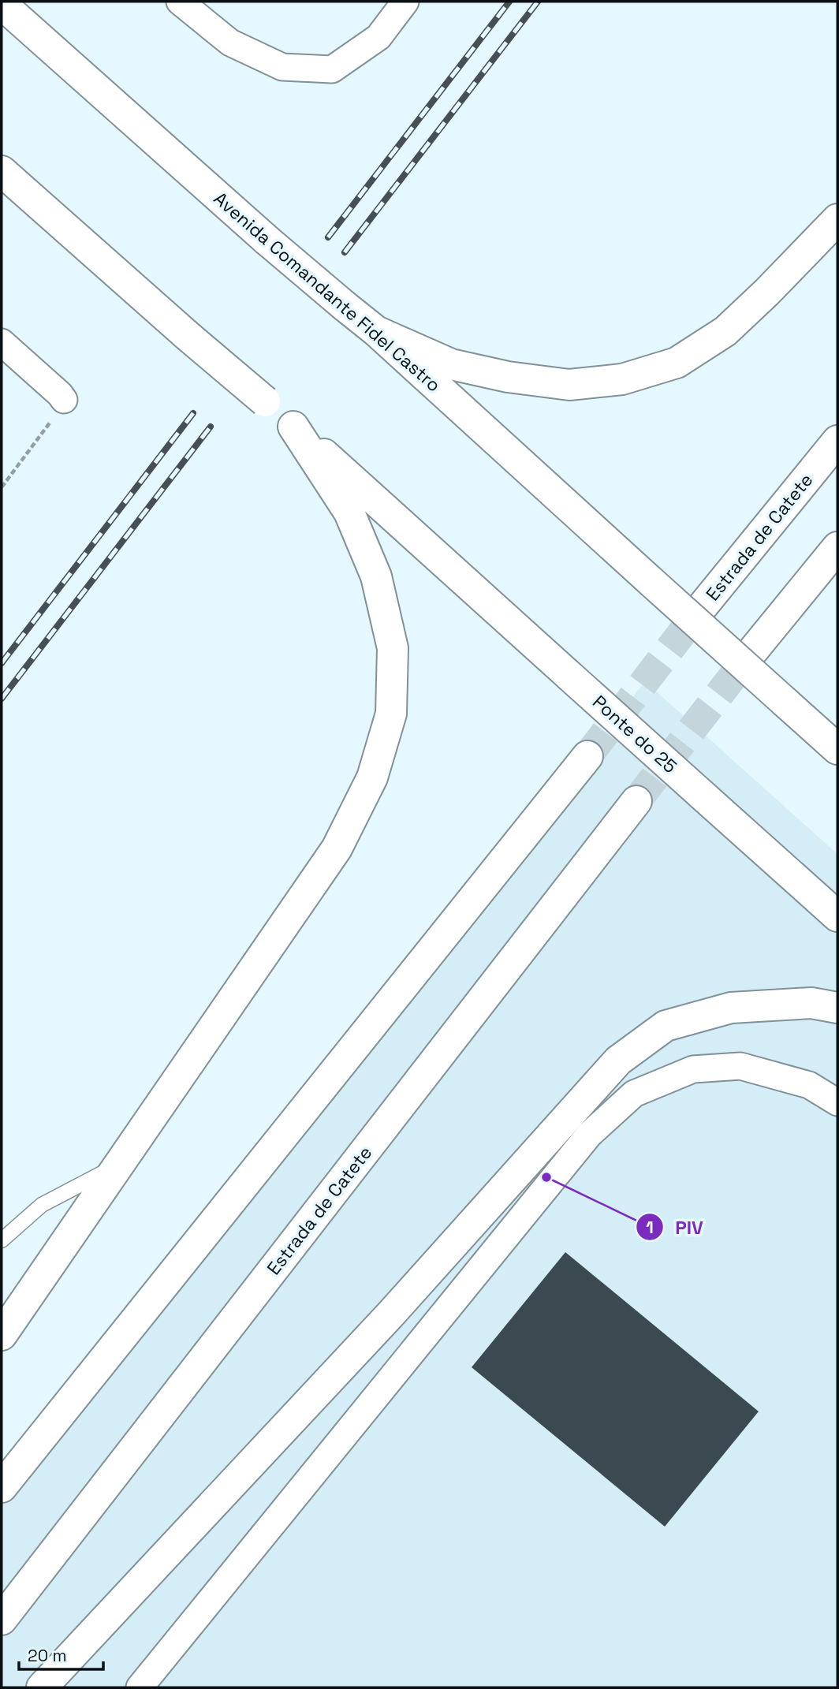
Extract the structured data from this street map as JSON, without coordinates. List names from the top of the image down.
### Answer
{
  "streets": {
    "highway": ["Avenida Comandante Fidel Castro", "Estrada de Catete", "Ponte do 25"]
  },
  "places": ["PIV"],
  "scale_bar": "20 m"
}
